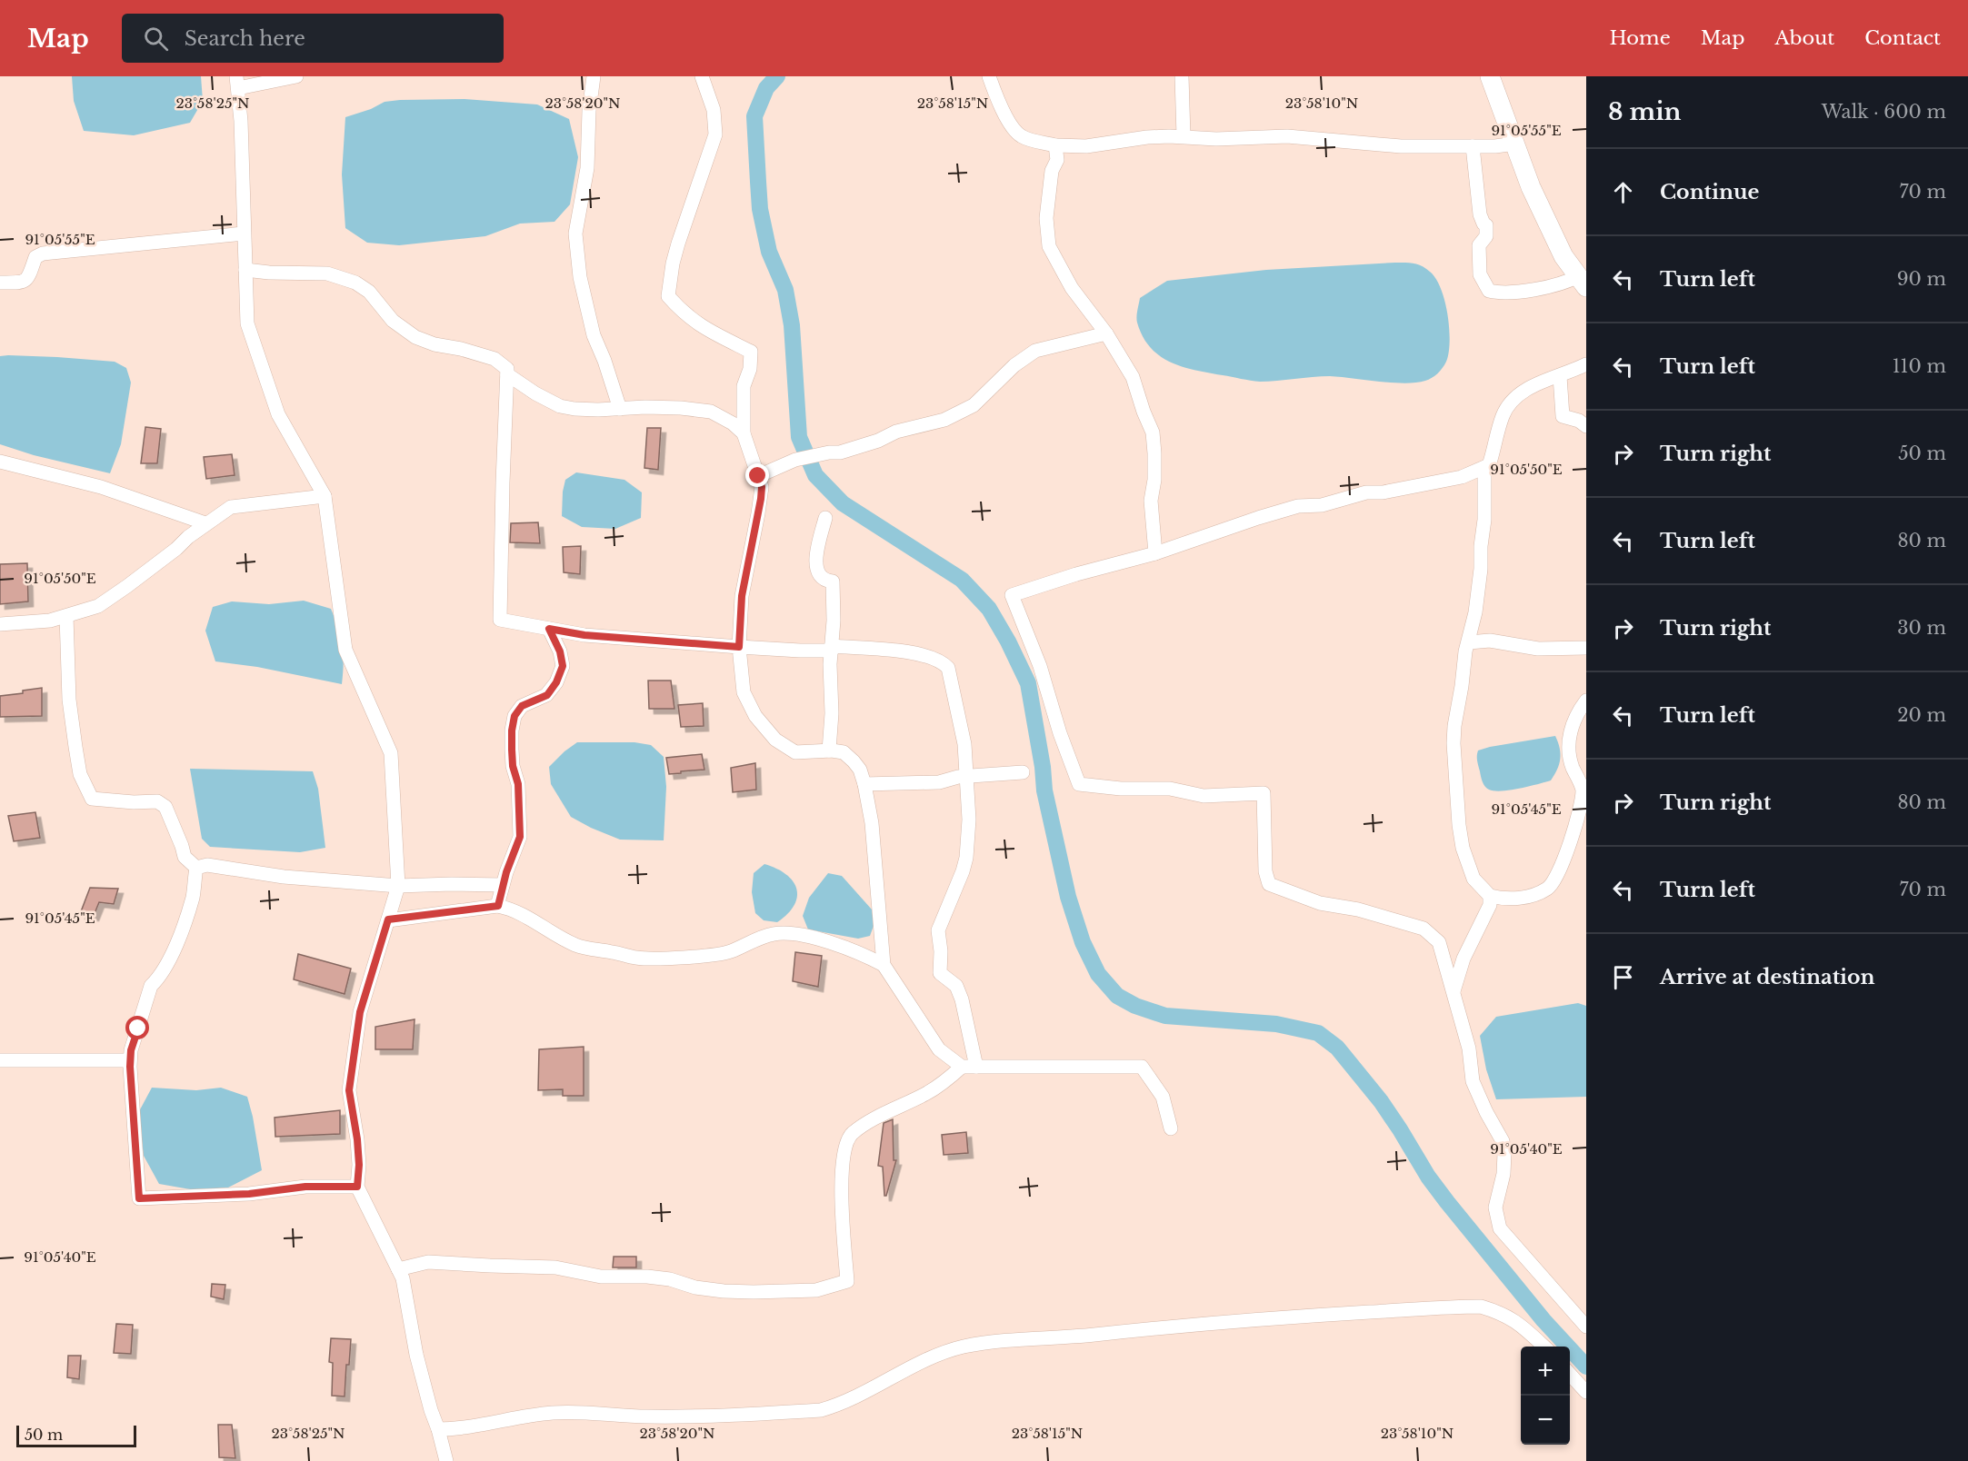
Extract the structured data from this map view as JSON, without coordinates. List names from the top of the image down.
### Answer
{
  "scale_bar": "50 m",
  "page": {
    "header": "Map",
    "search": "Search here",
    "nav": [
      "Home",
      "Map",
      "About",
      "Contact"
    ],
    "heading": ["8 min", "Walk · 600 m"],
    "list": [
      ["Continue", "70 m"],
      ["Turn left", "90 m"],
      ["Turn left", "110 m"],
      ["Turn right", "50 m"],
      ["Turn left", "80 m"],
      ["Turn right", "30 m"],
      ["Turn left", "20 m"],
      ["Turn right", "80 m"],
      ["Turn left", "70 m"],
      "Arrive at destination"
    ],
    "map_buttons": ["+", "−"],
    "scale": "50 m"
  },
  "coordinates": [
    "23°58'25\"N",
    "23°58'20\"N",
    "23°58'15\"N",
    "23°58'10\"N",
    "91°05'55\"E",
    "91°05'50\"E",
    "91°05'45\"E",
    "91°05'40\"E"
  ]
}
